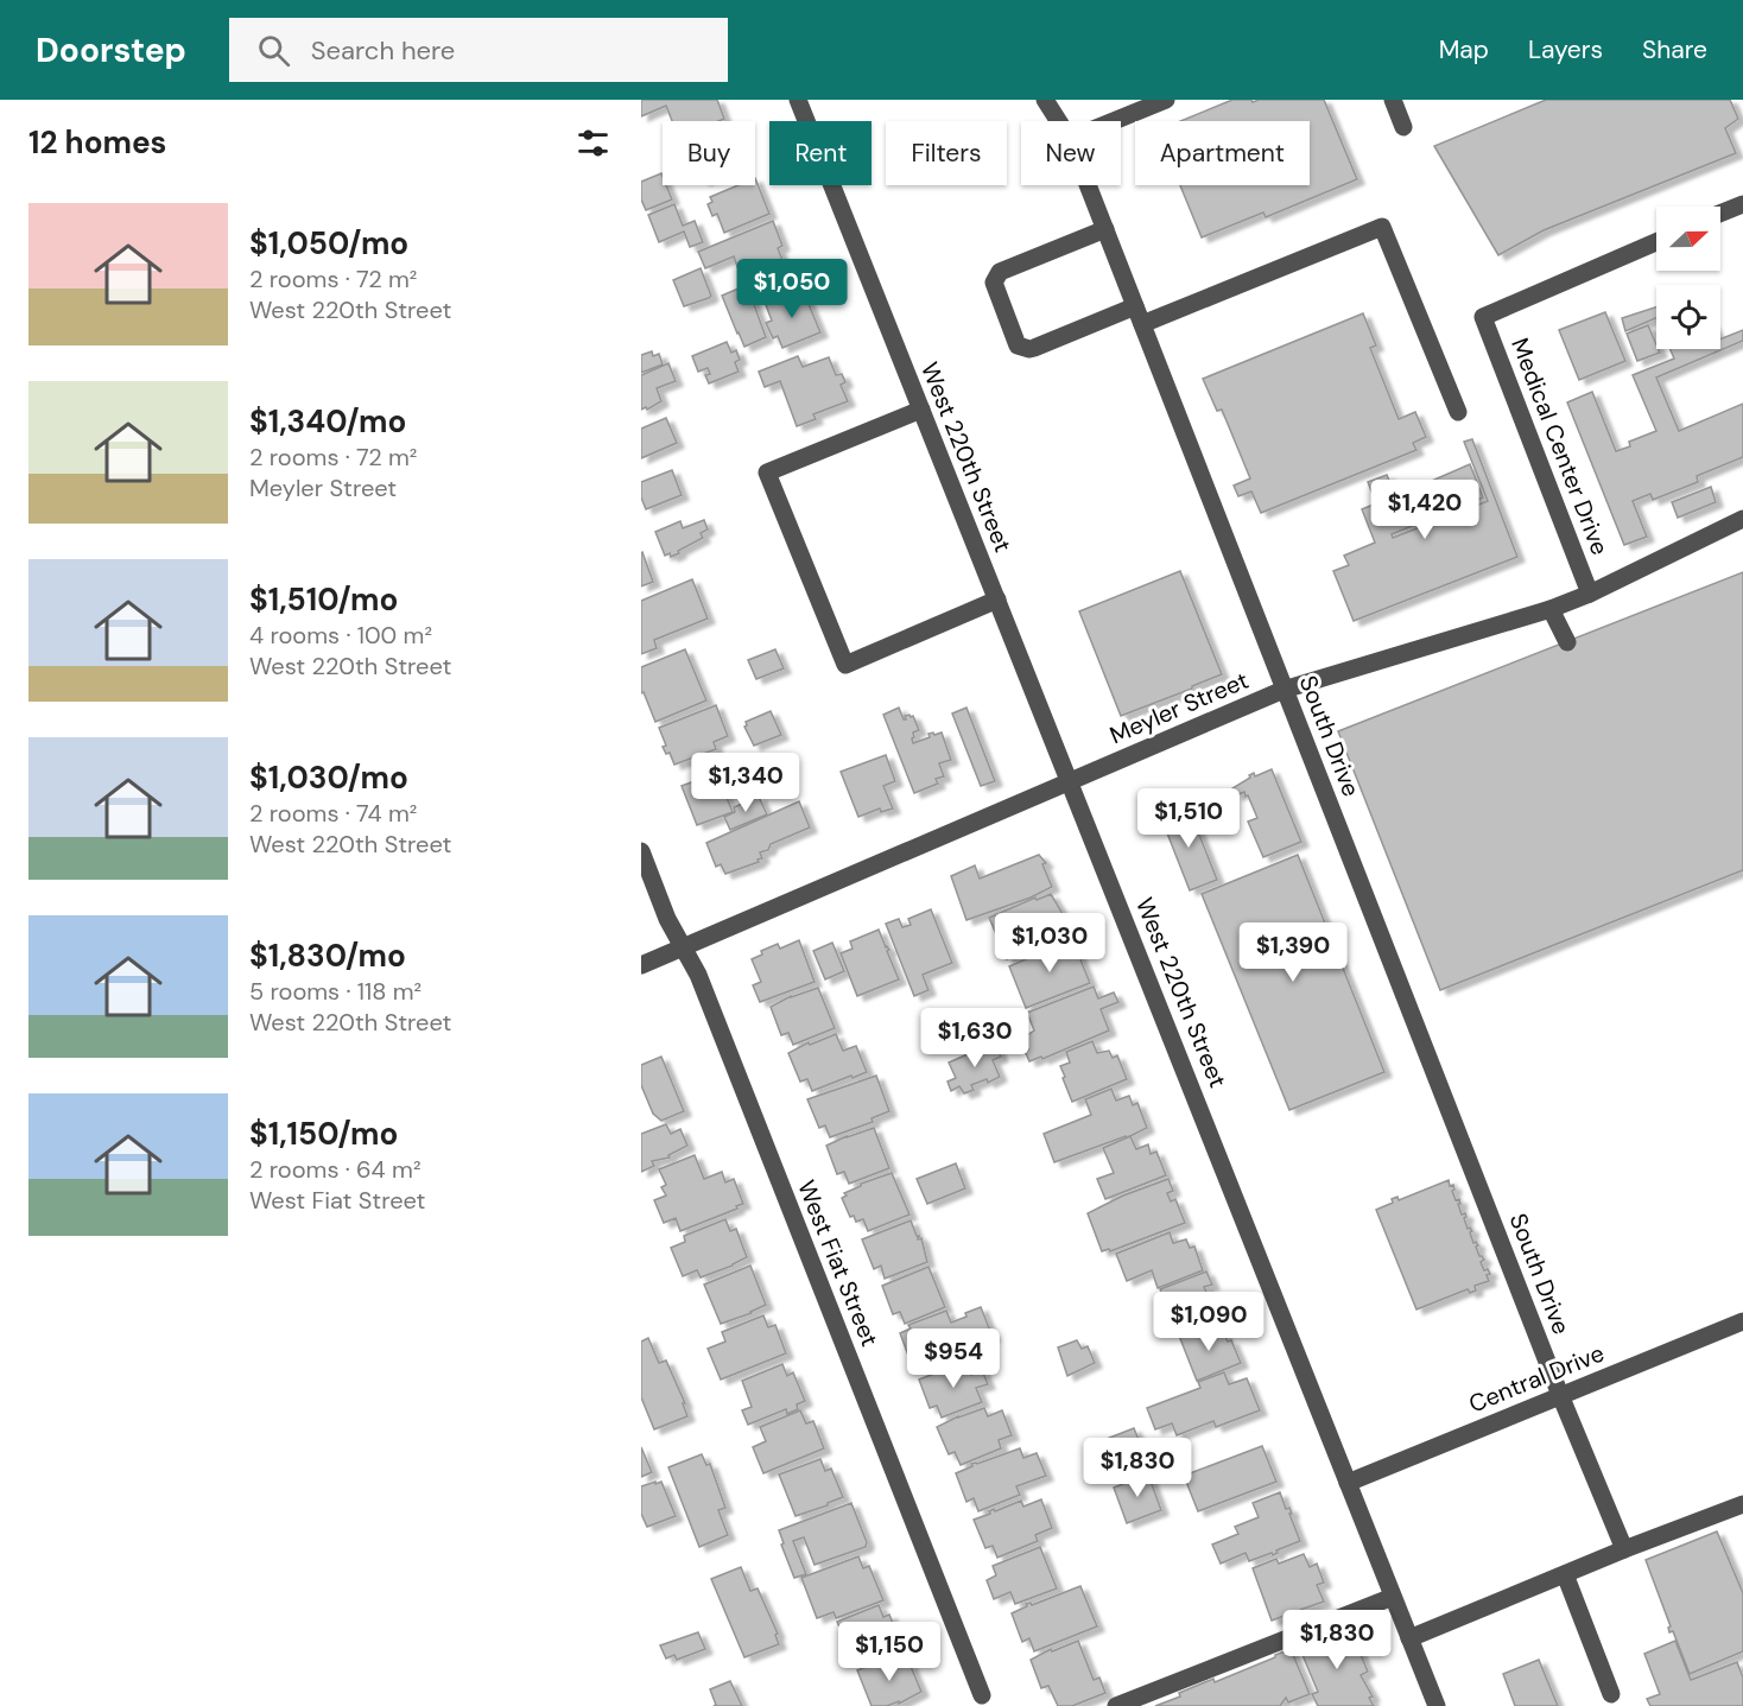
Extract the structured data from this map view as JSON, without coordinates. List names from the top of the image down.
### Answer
{
  "streets": {
    "street": [
      "Medical Center Drive",
      "West 220th Street",
      "Meyler Street",
      "South Drive",
      "West Fiat Street",
      "Central Drive"
    ]
  },
  "crossings": [
    ["Medical Center Drive", "Meyler Street"],
    ["West 220th Street", "Meyler Street"],
    ["West 220th Street", "Central Drive"],
    ["Meyler Street", "South Drive"],
    ["Meyler Street", "West Fiat Street"],
    ["South Drive", "Central Drive"]
  ],
  "north": "right",
  "page": {
    "header": "Doorstep",
    "search": "Search here",
    "nav": ["Map", "Layers", "Share"],
    "heading": "12 homes",
    "chip": [
      "Buy",
      "Rent",
      "Filters",
      "New",
      "Apartment"
    ],
    "list": [
      {
        "name": "$1,050/mo",
        "note": "2 rooms · 72 m² · West 220th Street"
      },
      {
        "name": "$1,340/mo",
        "note": "2 rooms · 72 m² · Meyler Street"
      },
      {
        "name": "$1,510/mo",
        "note": "4 rooms · 100 m² · West 220th Street"
      },
      {
        "name": "$1,030/mo",
        "note": "2 rooms · 74 m² · West 220th Street"
      },
      {
        "name": "$1,830/mo",
        "note": "5 rooms · 118 m² · West 220th Street"
      },
      {
        "name": "$1,150/mo",
        "note": "2 rooms · 64 m² · West Fiat Street"
      }
    ],
    "price": [
      "$1,050",
      "$1,420",
      "$1,340",
      "$1,510",
      "$1,030",
      "$1,390",
      "$1,630",
      "$1,090",
      "$954",
      "$1,830",
      "$1,830",
      "$1,150"
    ]
  }
}
